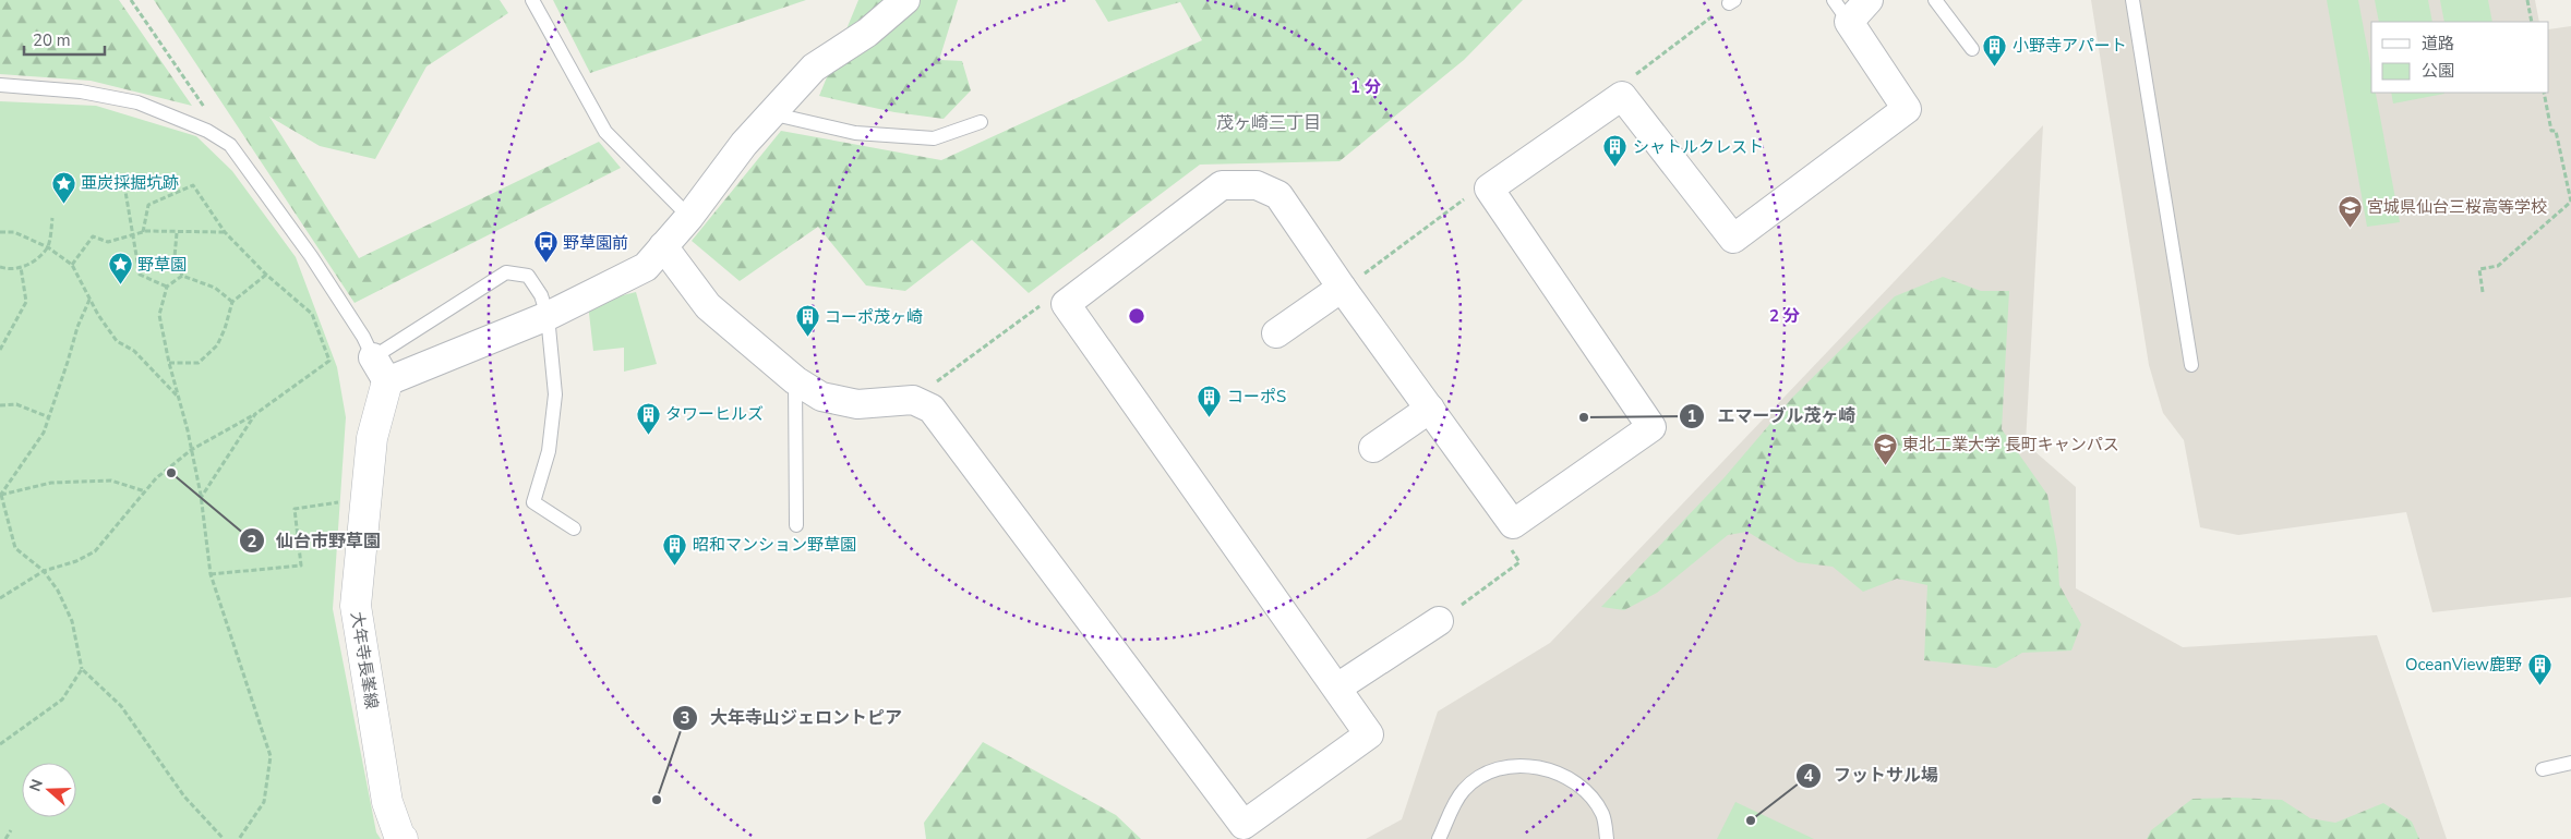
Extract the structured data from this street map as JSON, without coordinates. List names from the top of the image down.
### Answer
{
  "streets": {
    "street": ["大年寺長峯線"]
  },
  "districts": ["茂ヶ崎三丁目"],
  "places": {
    "building": [
      "小野寺アパート",
      "シャトルクレスト",
      "コーポ茂ヶ崎",
      "コーポS",
      "タワーヒルズ",
      "昭和マンション野草園",
      "OceanView鹿野"
    ],
    "place": ["亜炭採掘坑跡", "野草園"],
    "school or university": ["宮城県仙台三桜高等学校", "東北工業大学 長町キャンパス"],
    "bus stop": ["野草園前"],
    "other": [
      "エマーブル茂ヶ崎",
      "仙台市野草園",
      "大年寺山ジェロントピア",
      "フットサル場"
    ]
  },
  "legend": ["道路", "公園"],
  "scale_bar": "20 m",
  "north": "left",
  "rings": ["1 分", "2 分"]
}
